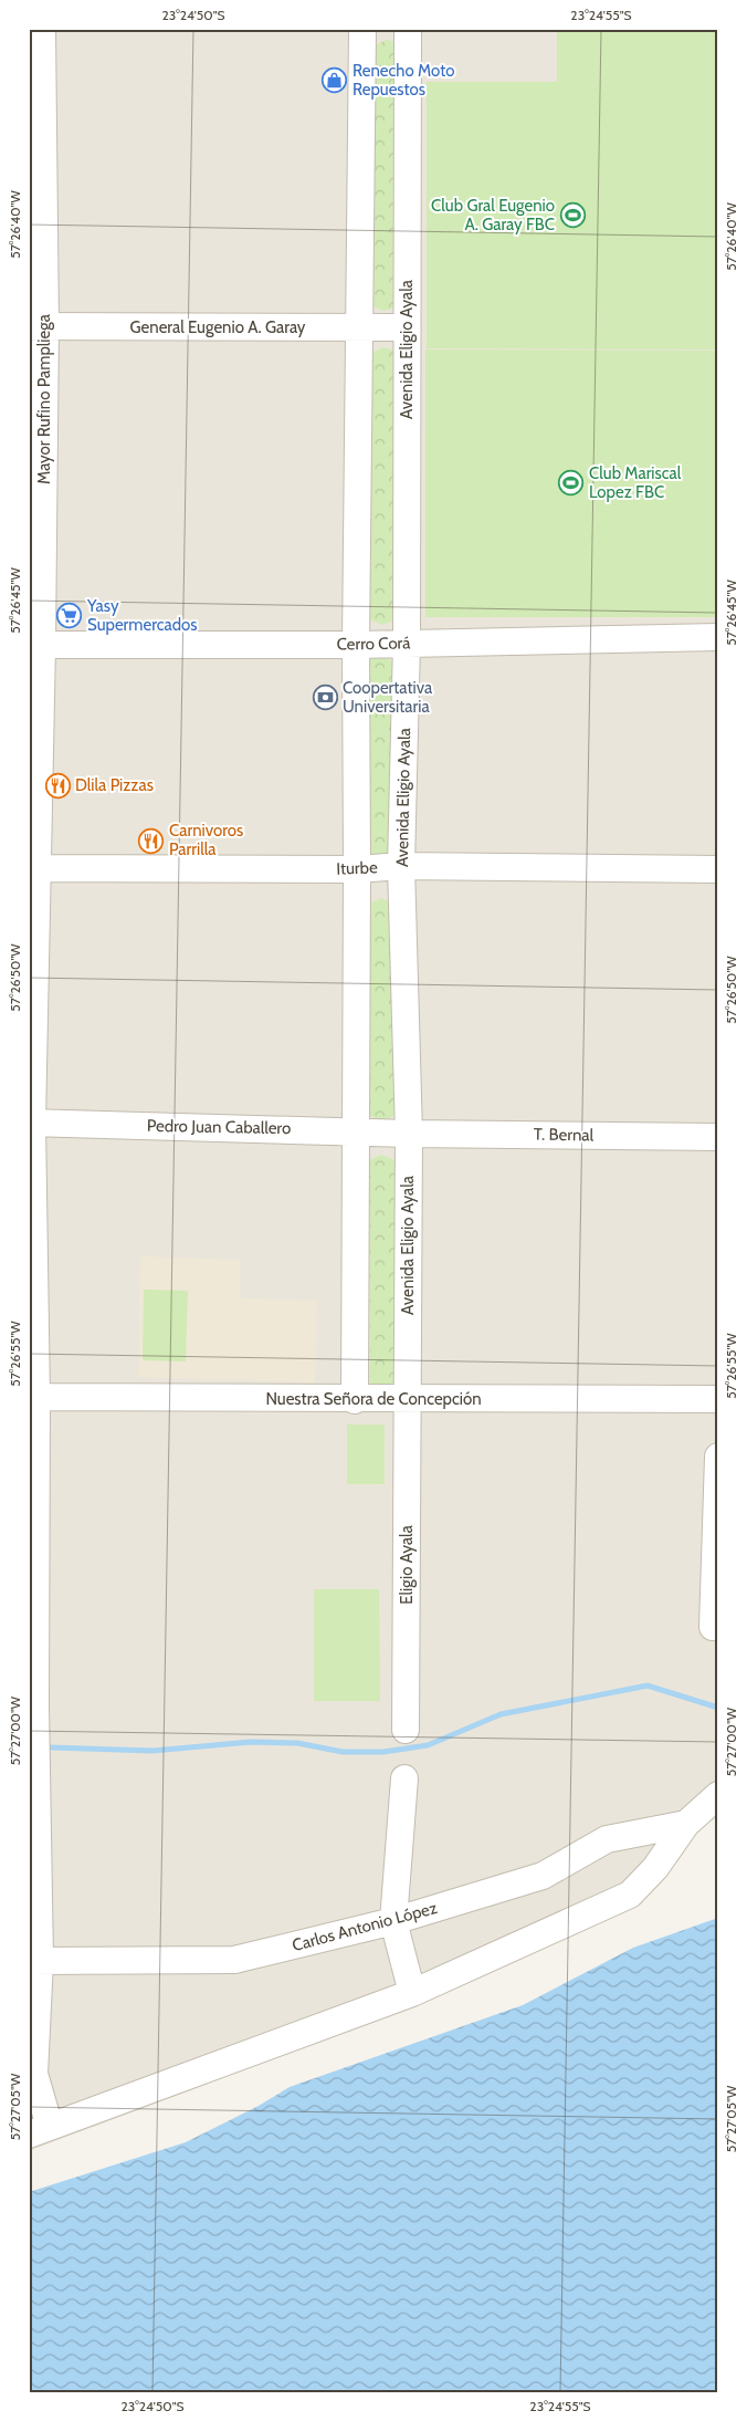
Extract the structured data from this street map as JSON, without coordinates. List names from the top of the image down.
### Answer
{
  "streets": {
    "street": [
      "General Eugenio A. Garay",
      "Avenida Eligio Ayala",
      "Mayor Rufino Pampliega",
      "Cerro Corá",
      "Iturbe",
      "Pedro Juan Caballero",
      "T. Bernal",
      "Nuestra Señora de Concepción",
      "Eligio Ayala",
      "Carlos Antonio López"
    ]
  },
  "crossings": [
    ["General Eugenio A. Garay", "Avenida Eligio Ayala"],
    ["General Eugenio A. Garay", "Mayor Rufino Pampliega"],
    ["Avenida Eligio Ayala", "Cerro Corá"],
    ["Avenida Eligio Ayala", "Iturbe"],
    ["Avenida Eligio Ayala", "Pedro Juan Caballero"],
    ["Avenida Eligio Ayala", "T. Bernal"],
    ["Avenida Eligio Ayala", "Nuestra Señora de Concepción"],
    ["Avenida Eligio Ayala", "Eligio Ayala"],
    ["Mayor Rufino Pampliega", "Cerro Corá"],
    ["Mayor Rufino Pampliega", "Iturbe"],
    ["Mayor Rufino Pampliega", "Pedro Juan Caballero"],
    ["Mayor Rufino Pampliega", "Nuestra Señora de Concepción"],
    ["Mayor Rufino Pampliega", "Carlos Antonio López"],
    ["Pedro Juan Caballero", "T. Bernal"],
    ["Nuestra Señora de Concepción", "Eligio Ayala"]
  ],
  "places": {
    "shop": ["Renecho Moto Repuestos"],
    "sports": ["Club Gral Eugenio A. Garay FBC", "Club Mariscal Lopez FBC"],
    "supermarket": ["Yasy Supermercados"],
    "bank": ["Coopertativa Universitaria"],
    "restaurant": ["Dlila Pizzas", "Carnivoros Parrilla"]
  },
  "coordinates": [
    "23°24'50\"S",
    "23°24'55\"S",
    "57°26'40\"W",
    "57°26'45\"W",
    "57°26'50\"W",
    "57°26'55\"W",
    "57°27'00\"W",
    "57°27'05\"W"
  ]
}
